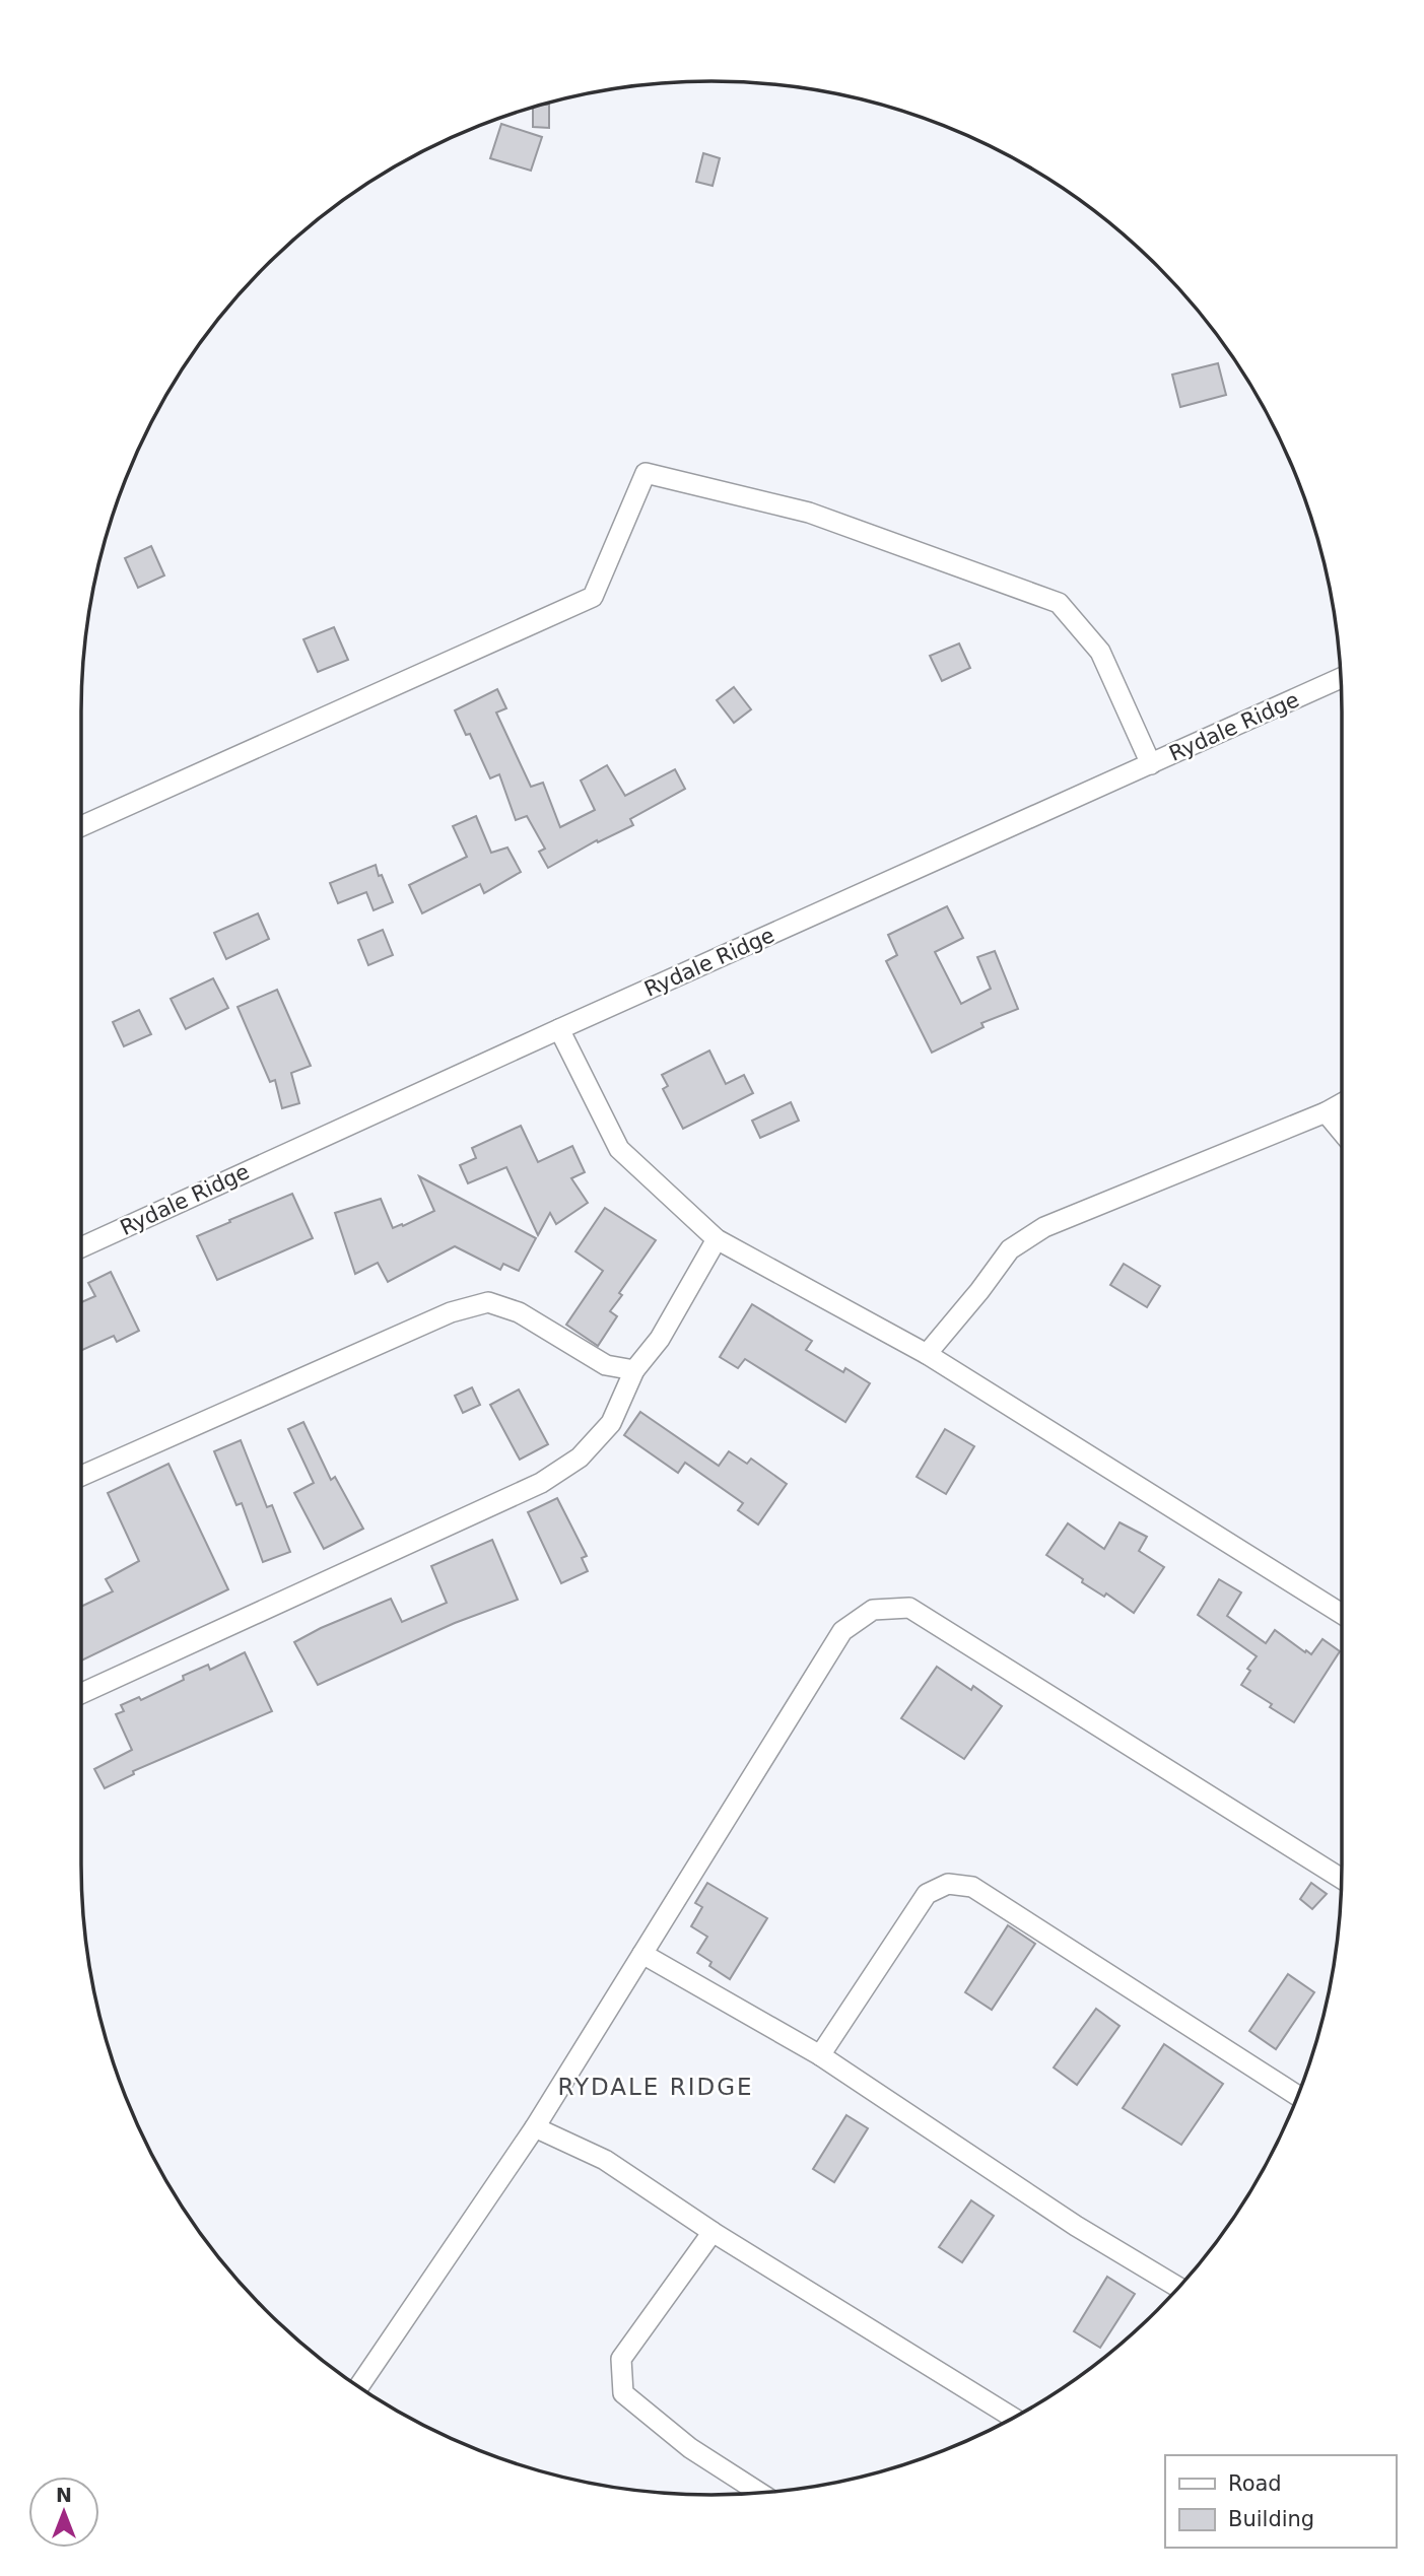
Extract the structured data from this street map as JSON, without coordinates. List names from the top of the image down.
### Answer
{
  "streets": {
    "street": ["Rydale Ridge"]
  },
  "districts": ["RYDALE RIDGE"],
  "legend": ["Road", "Building"],
  "north": "top"
}
